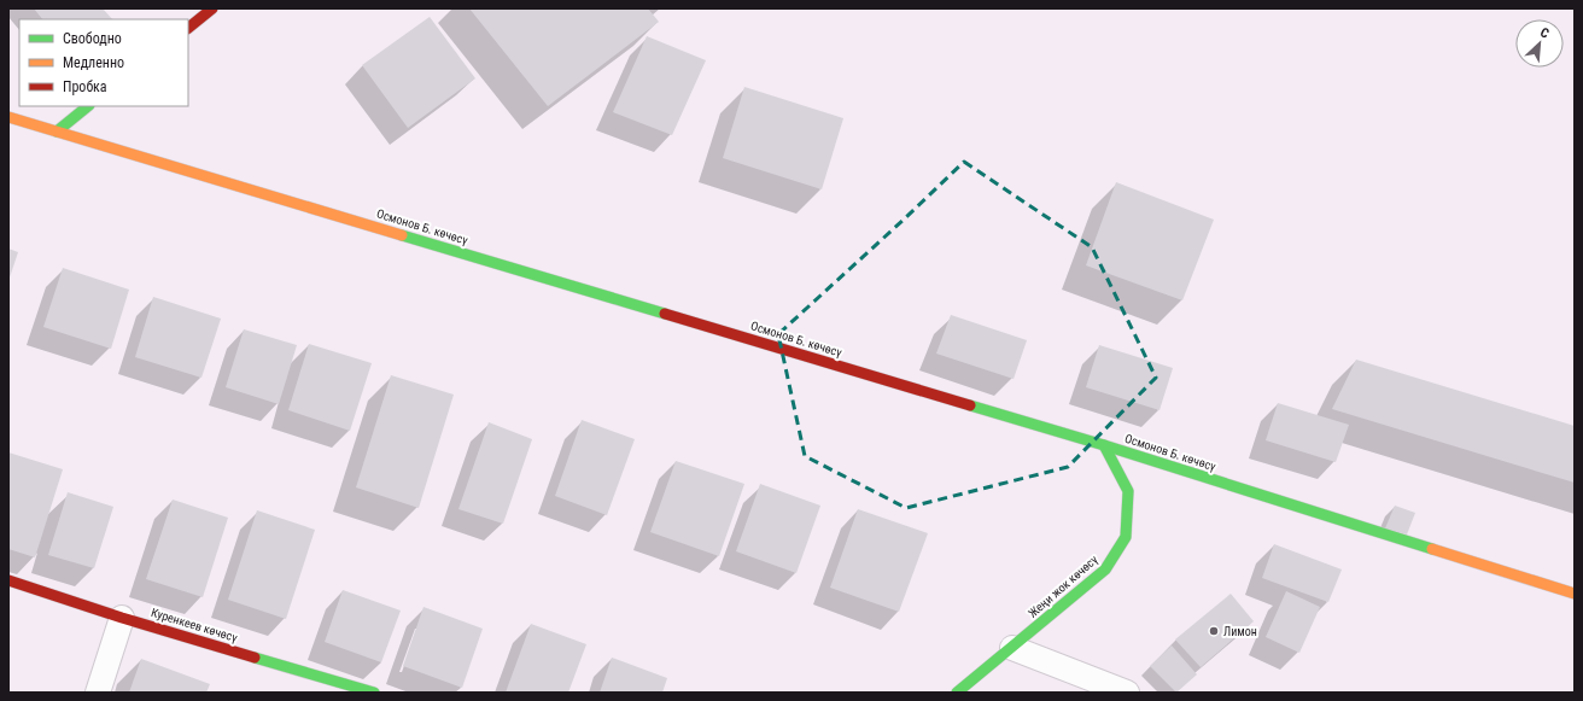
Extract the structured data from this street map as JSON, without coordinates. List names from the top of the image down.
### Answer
{
  "streets": {
    "main road": ["Осмонов Б. көчөсү", "Жеңи жок көчөсү", "Куренкеев көчөсү"]
  },
  "crossings": [
    ["Осмонов Б. көчөсү", "Жеңи жок көчөсү"]
  ],
  "places": ["Лимон"],
  "legend": ["Свободно", "Медленно", "Пробка"],
  "north": "top right"
}
